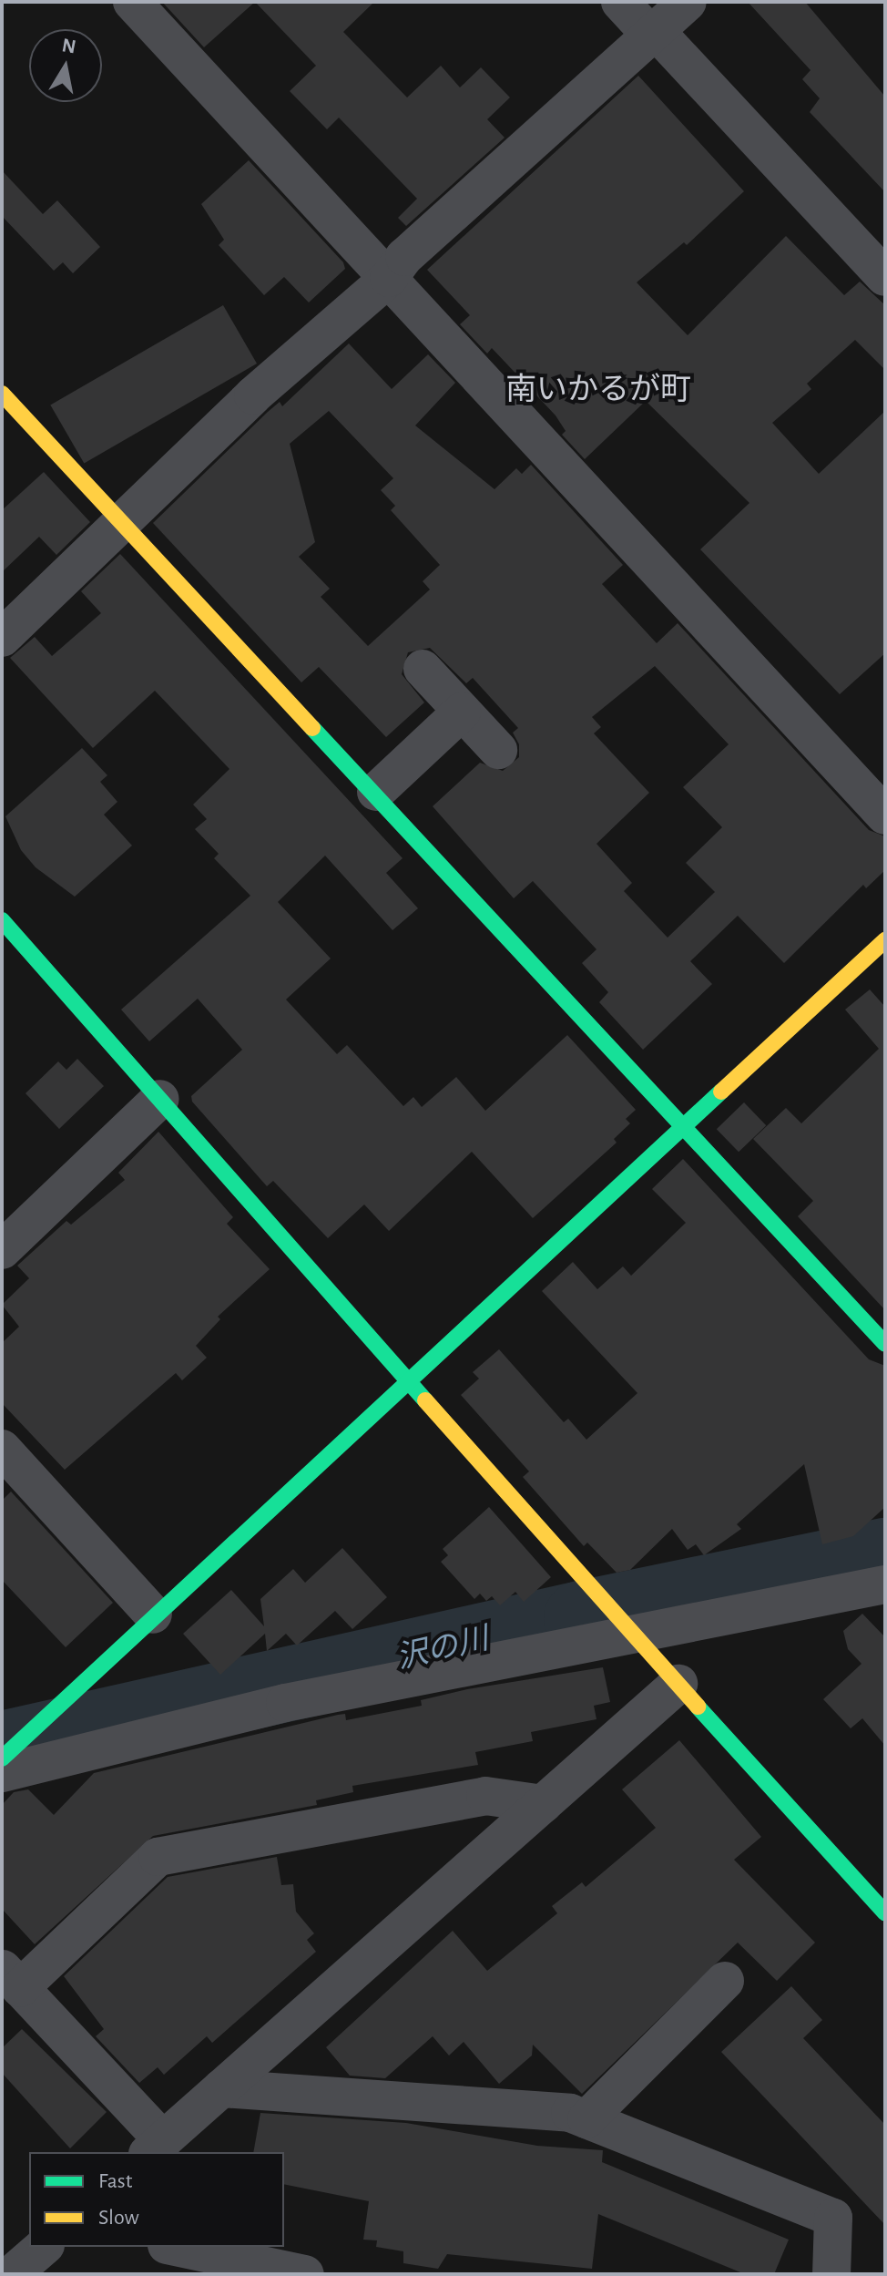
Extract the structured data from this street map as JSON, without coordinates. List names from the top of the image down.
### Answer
{
  "districts": ["南いかるが町"],
  "water": ["沢の川"],
  "legend": ["Fast", "Slow"],
  "north": "top"
}
